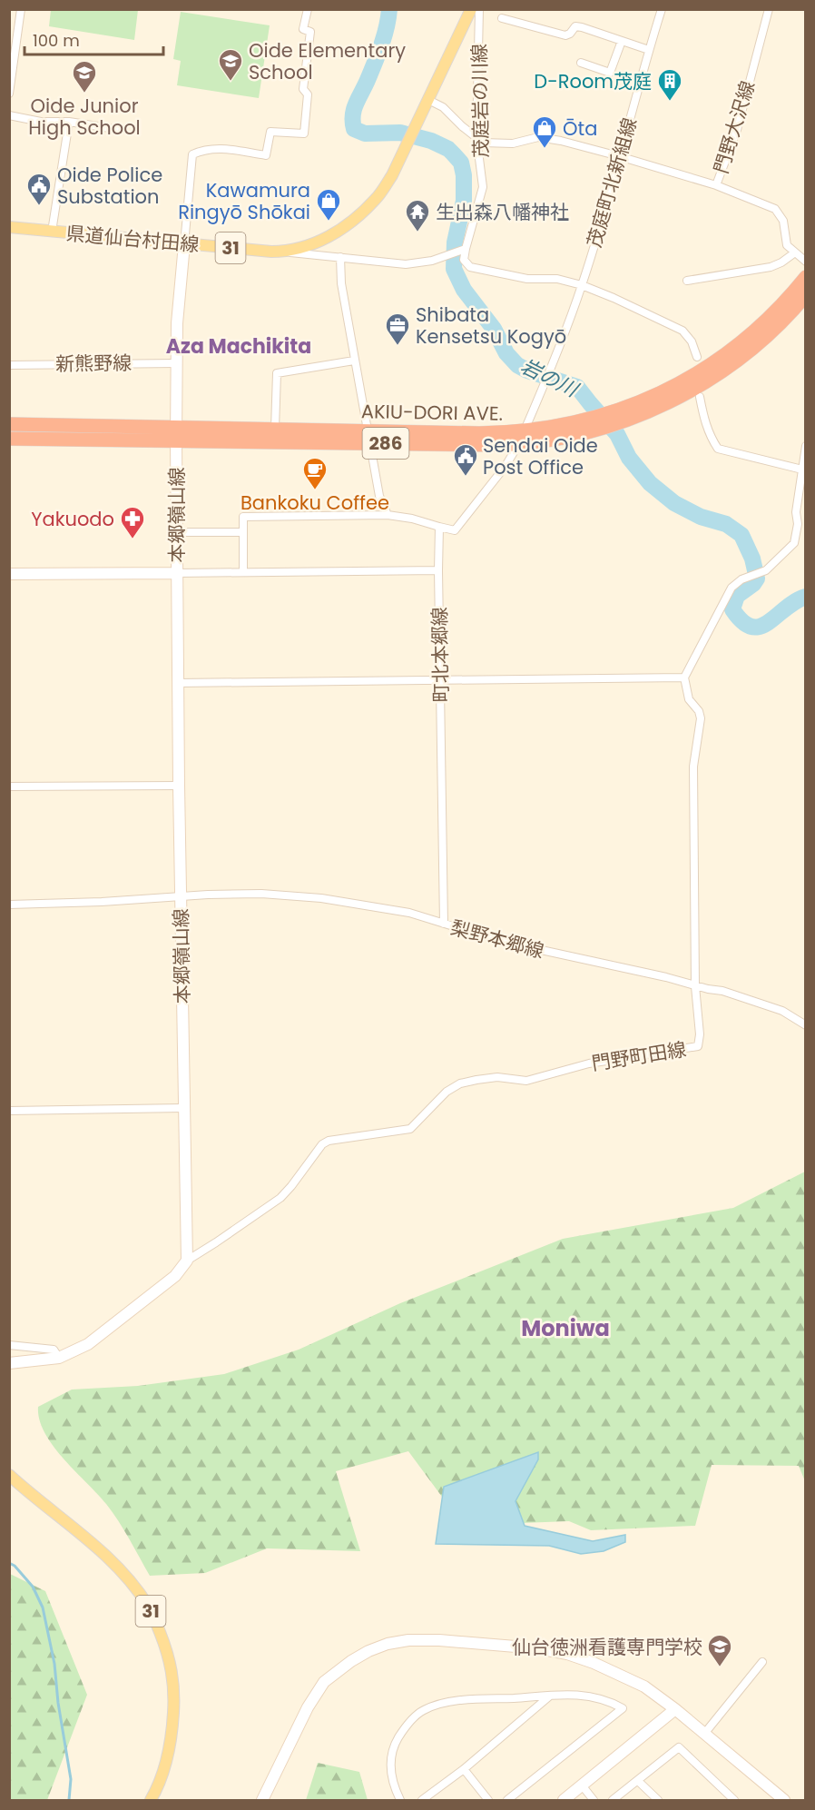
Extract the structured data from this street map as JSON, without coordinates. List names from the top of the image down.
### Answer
{
  "streets": {
    "highway": ["AKIU-DORI AVE.", "286"],
    "main road": ["県道仙台村田線", "31"],
    "street": [
      "茂庭岩の川線",
      "門野大沢線",
      "茂庭町北新組線",
      "新熊野線",
      "本郷嶺山線",
      "町北本郷線",
      "梨野本郷線",
      "門野町田線"
    ]
  },
  "crossings": [
    ["茂庭町北新組線", "AKIU-DORI AVE."],
    ["茂庭町北新組線", "町北本郷線"],
    ["県道仙台村田線", "31"],
    ["県道仙台村田線", "本郷嶺山線"],
    ["新熊野線", "本郷嶺山線"],
    ["AKIU-DORI AVE.", "本郷嶺山線"],
    ["本郷嶺山線", "梨野本郷線"],
    ["本郷嶺山線", "門野町田線"],
    ["町北本郷線", "梨野本郷線"],
    ["梨野本郷線", "門野町田線"]
  ],
  "districts": ["Aza Machikita", "Moniwa"],
  "water": ["岩の川"],
  "places": {
    "school or university": ["Oide Elementary School", "Oide Junior High School", "仙台徳洲看護専門学校"],
    "building": ["D-Room茂庭"],
    "shop": ["Ōta", "Kawamura Ringyō Shōkai"],
    "public building": ["Oide Police Substation", "Sendai Oide Post Office"],
    "temple": ["生出森八幡神社"],
    "office": ["Shibata Kensetsu Kogyō"],
    "cafe": ["Bankoku Coffee"],
    "pharmacy": ["Yakuodo"]
  },
  "scale_bar": "100 m"
}
